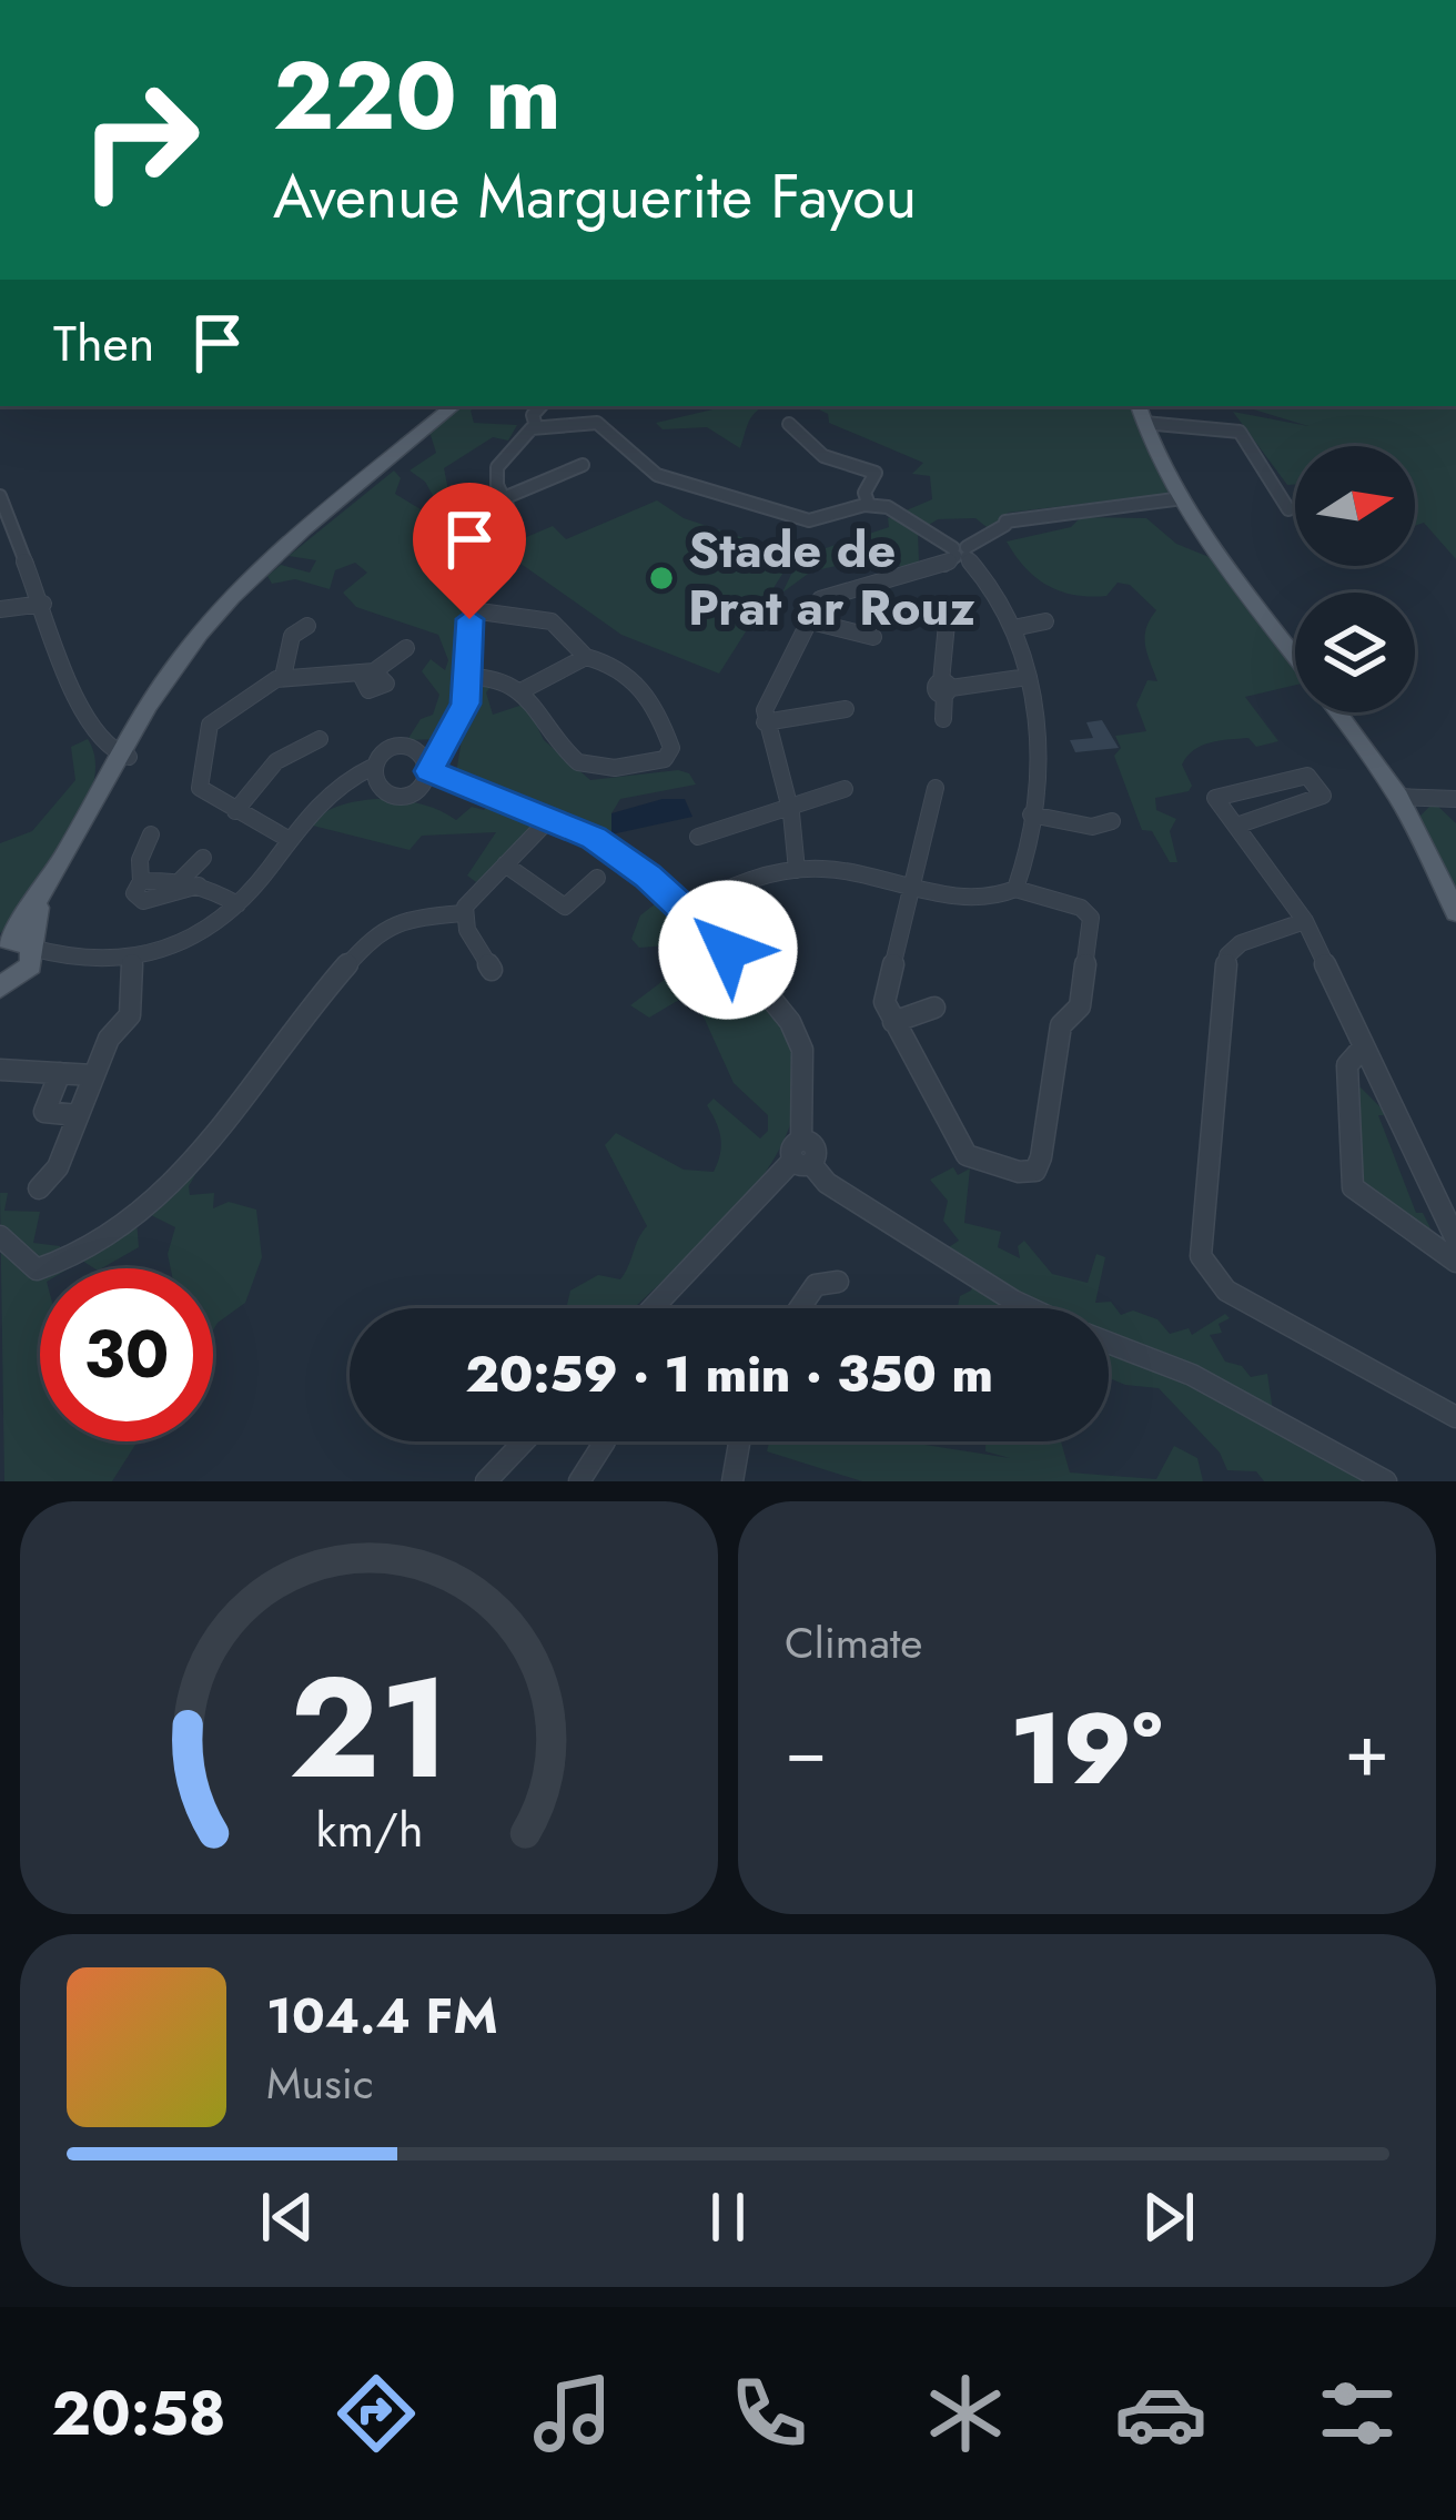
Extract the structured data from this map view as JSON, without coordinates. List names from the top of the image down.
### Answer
{
  "places": ["Stade de Prat ar Rouz"],
  "north": "right",
  "page": {
    "turn": ["220 m", "Avenue Marguerite Fayou"],
    "then": "Then",
    "limit": "30",
    "trip": "20:59 · 1 min · 350 m",
    "tile": "Climate",
    "heat": ["−", "19°", "+"],
    "song": ["104.4 FM", "Music"],
    "tabs": "20:58",
    "gauge": ["21", "km/h"]
  }
}
